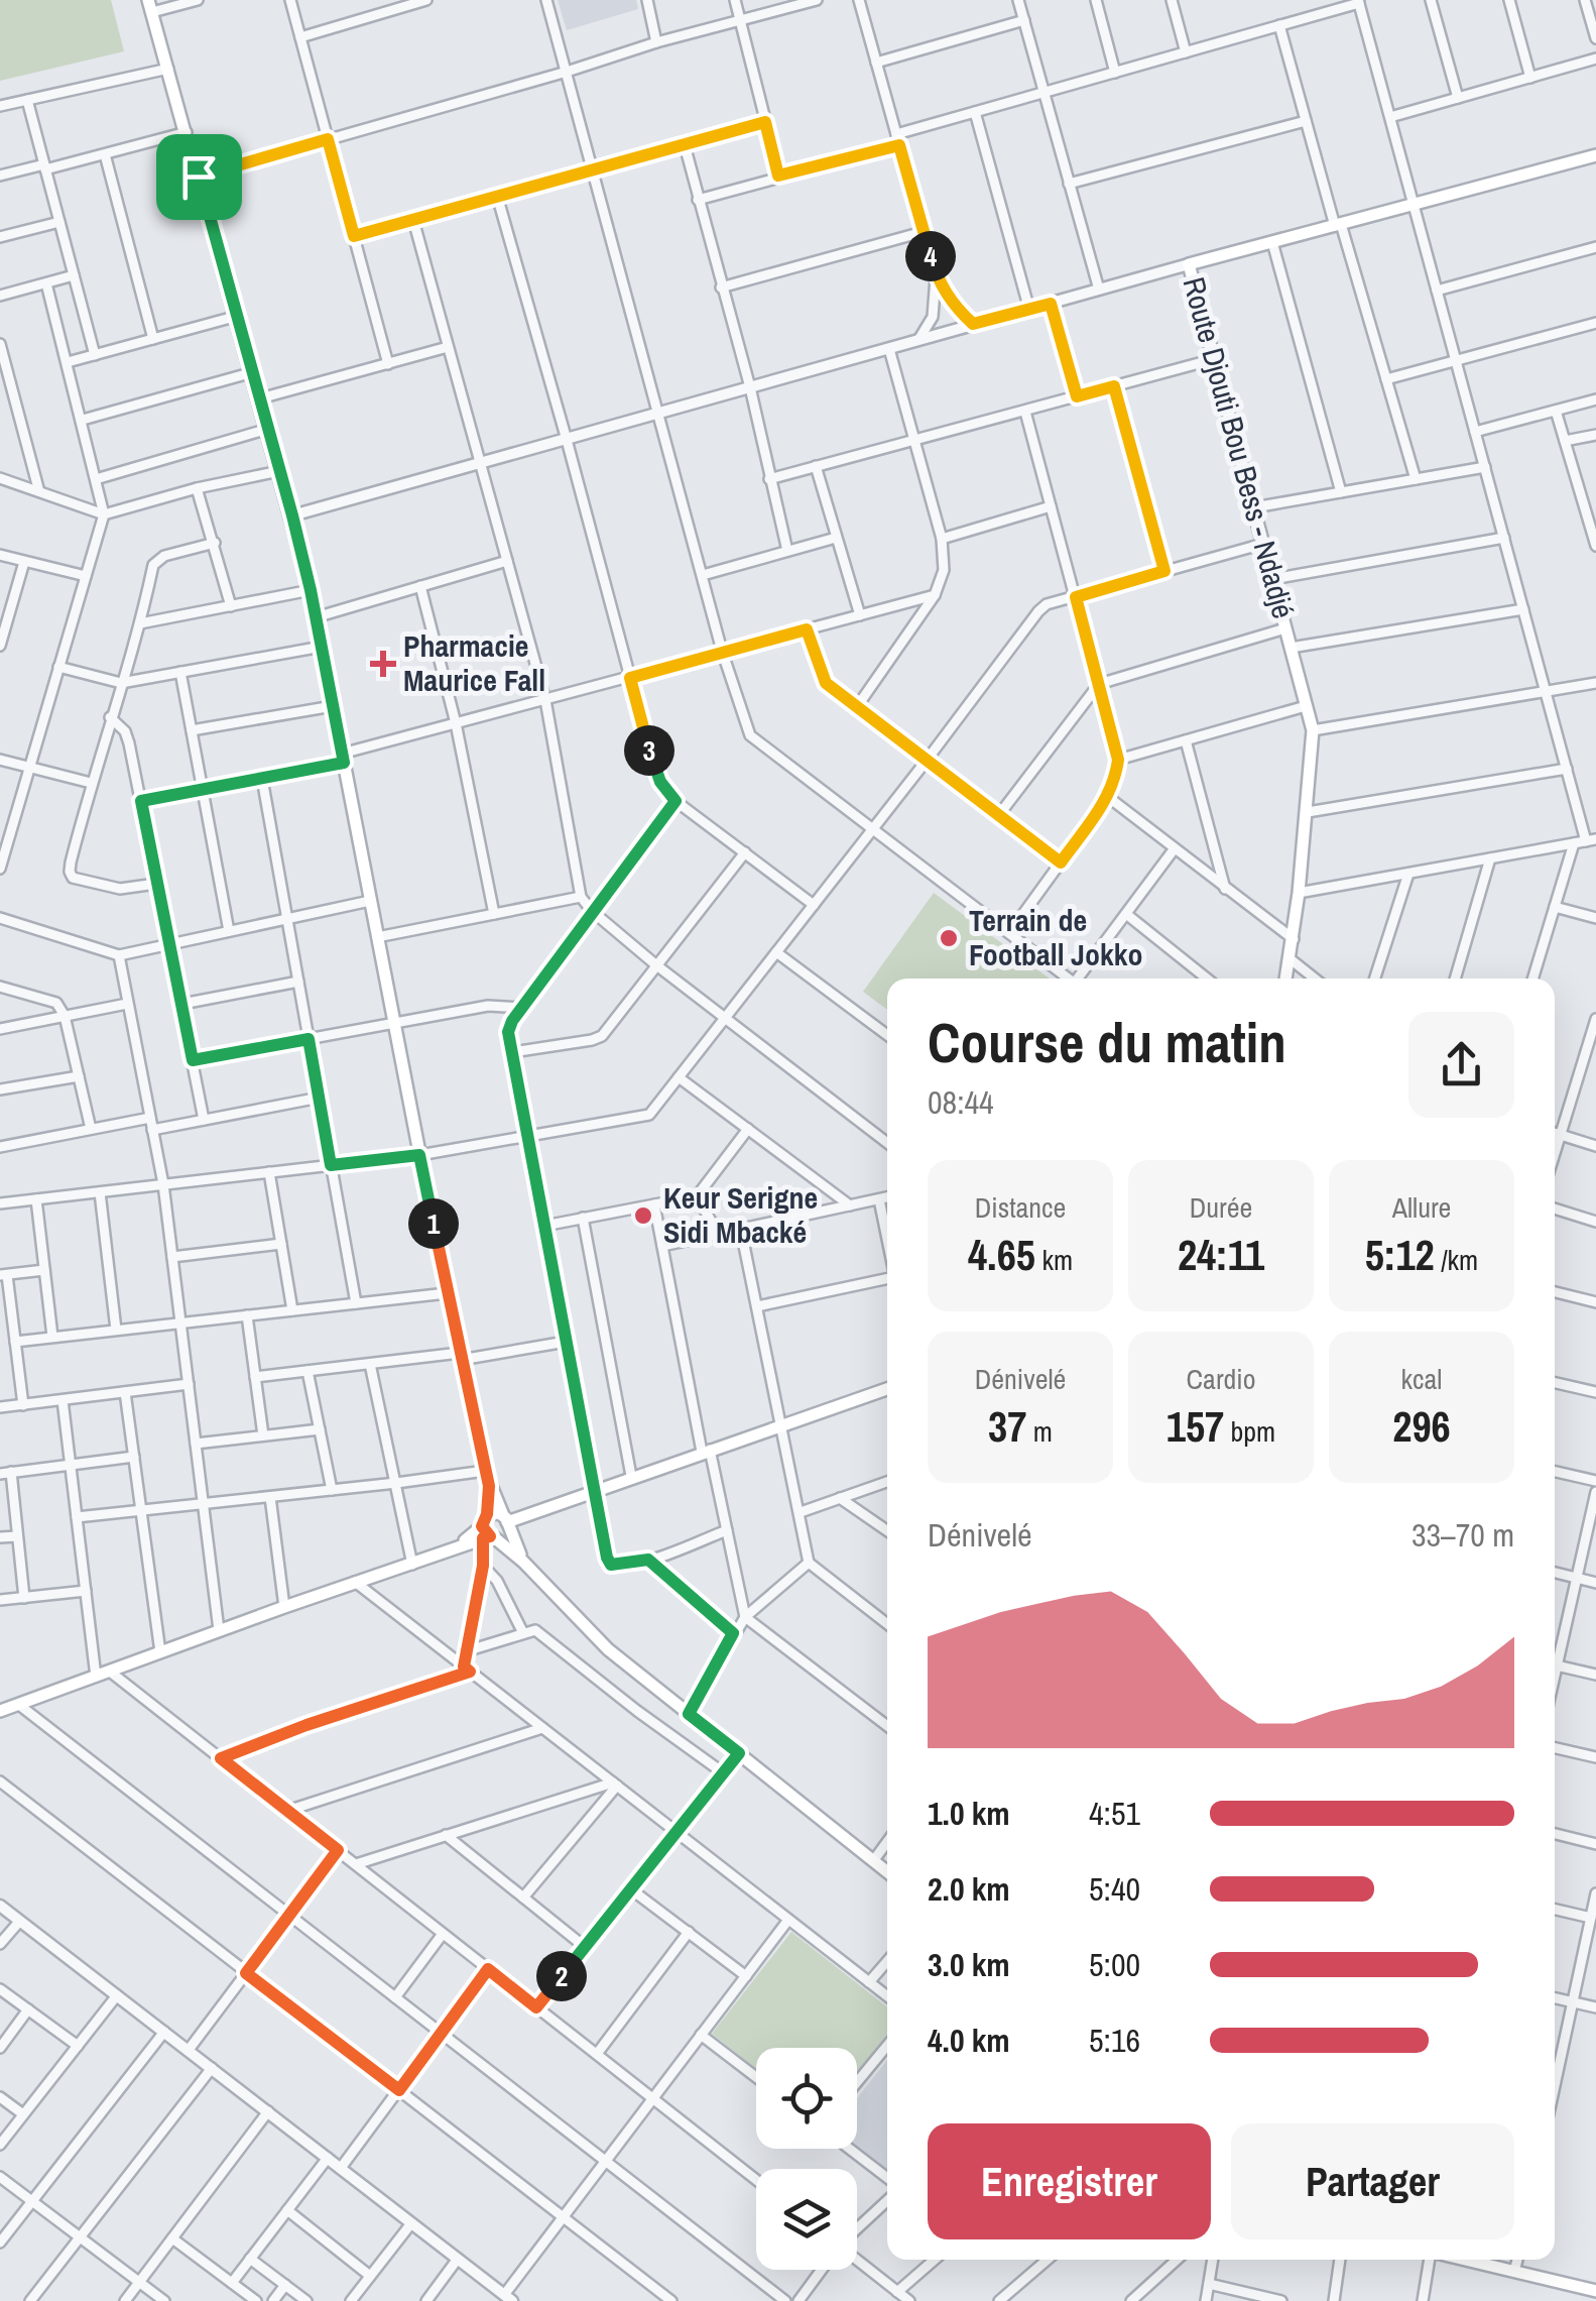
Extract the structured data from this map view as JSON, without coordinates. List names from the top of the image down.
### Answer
{
  "streets": {
    "main road": ["Route Djouti Bou Bess - Ndadjé"]
  },
  "places": {
    "health": ["Pharmacie Maurice Fall"],
    "other": ["Terrain de Football Jokko", "Keur Serigne Sidi Mbacké"]
  },
  "page": {
    "pins": [
      "4",
      "3",
      "1",
      "2"
    ],
    "heading": ["Course du matin", "08:44"],
    "stats": [
      ["Distance", "4.65 km"],
      ["Durée", "24:11"],
      ["Allure", "5:12 /km"],
      ["Dénivelé", "37 m"],
      ["Cardio", "157 bpm"],
      ["kcal", "296"]
    ],
    "chart": ["Dénivelé", "33–70 m"],
    "list": [
      {
        "name": "1.0 km",
        "note": "4:51"
      },
      {
        "name": "2.0 km",
        "note": "5:40"
      },
      {
        "name": "3.0 km",
        "note": "5:00"
      },
      {
        "name": "4.0 km",
        "note": "5:16"
      }
    ],
    "buttons": ["Enregistrer", "Partager"]
  }
}
